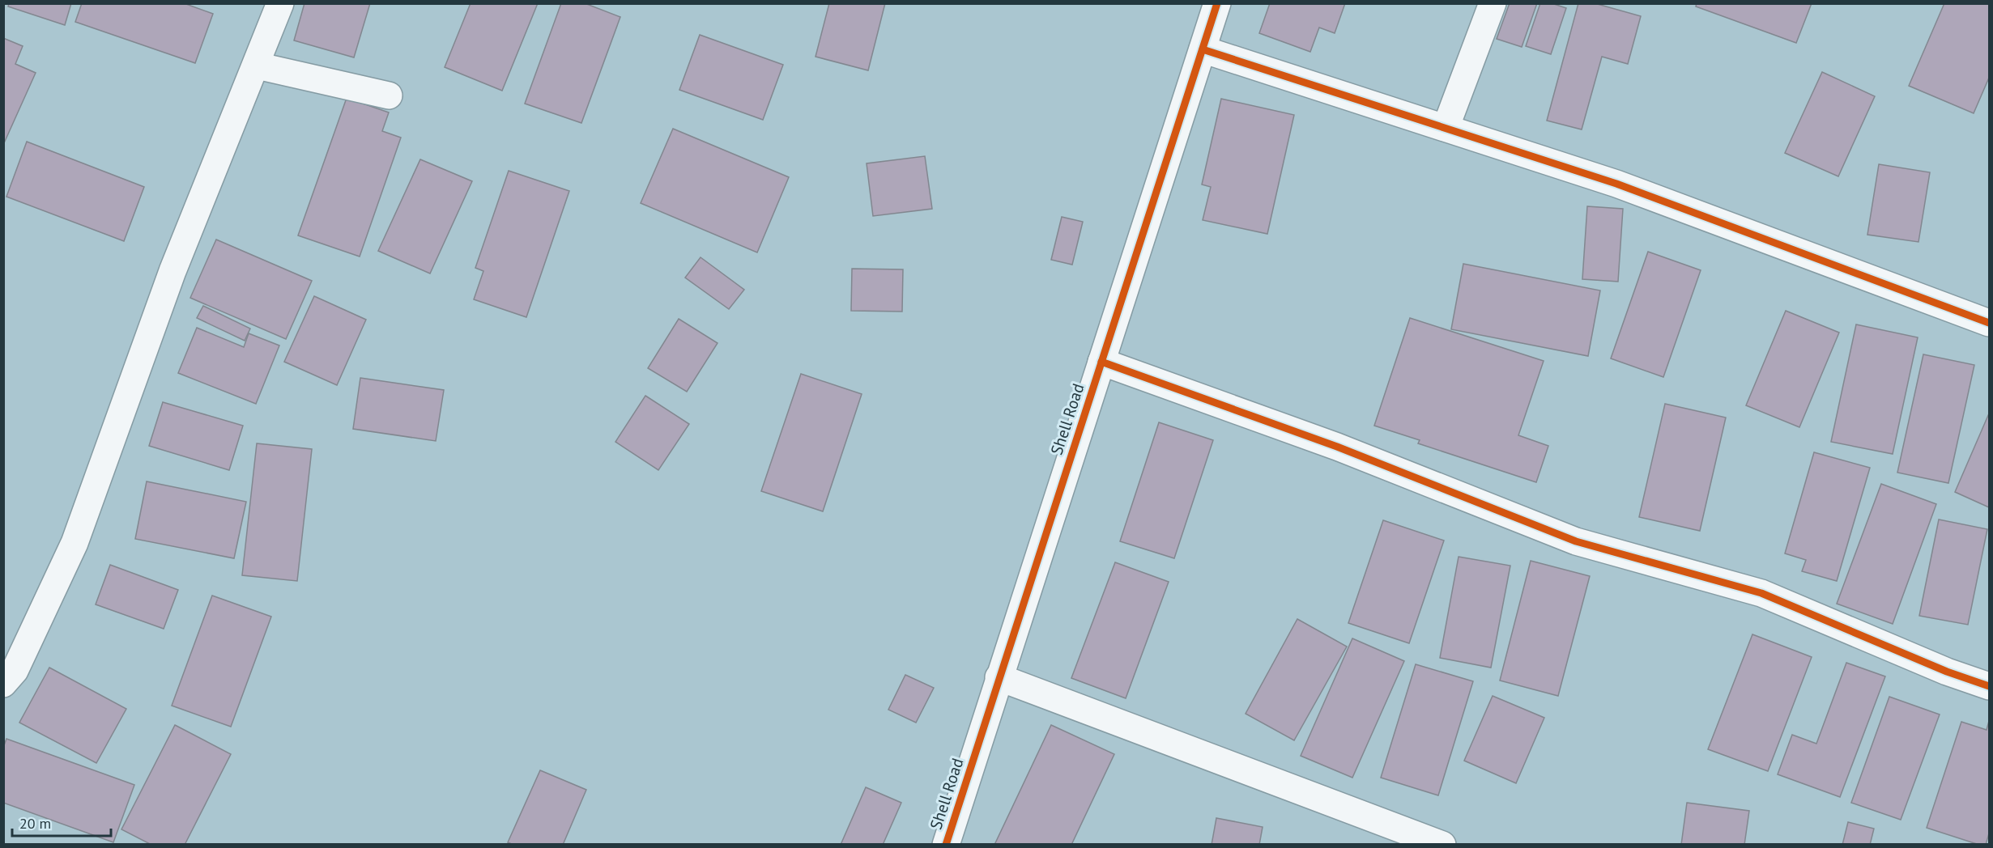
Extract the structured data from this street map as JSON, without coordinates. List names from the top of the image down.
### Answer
{
  "streets": {
    "street": ["Shell Road"]
  },
  "scale_bar": "20 m"
}
